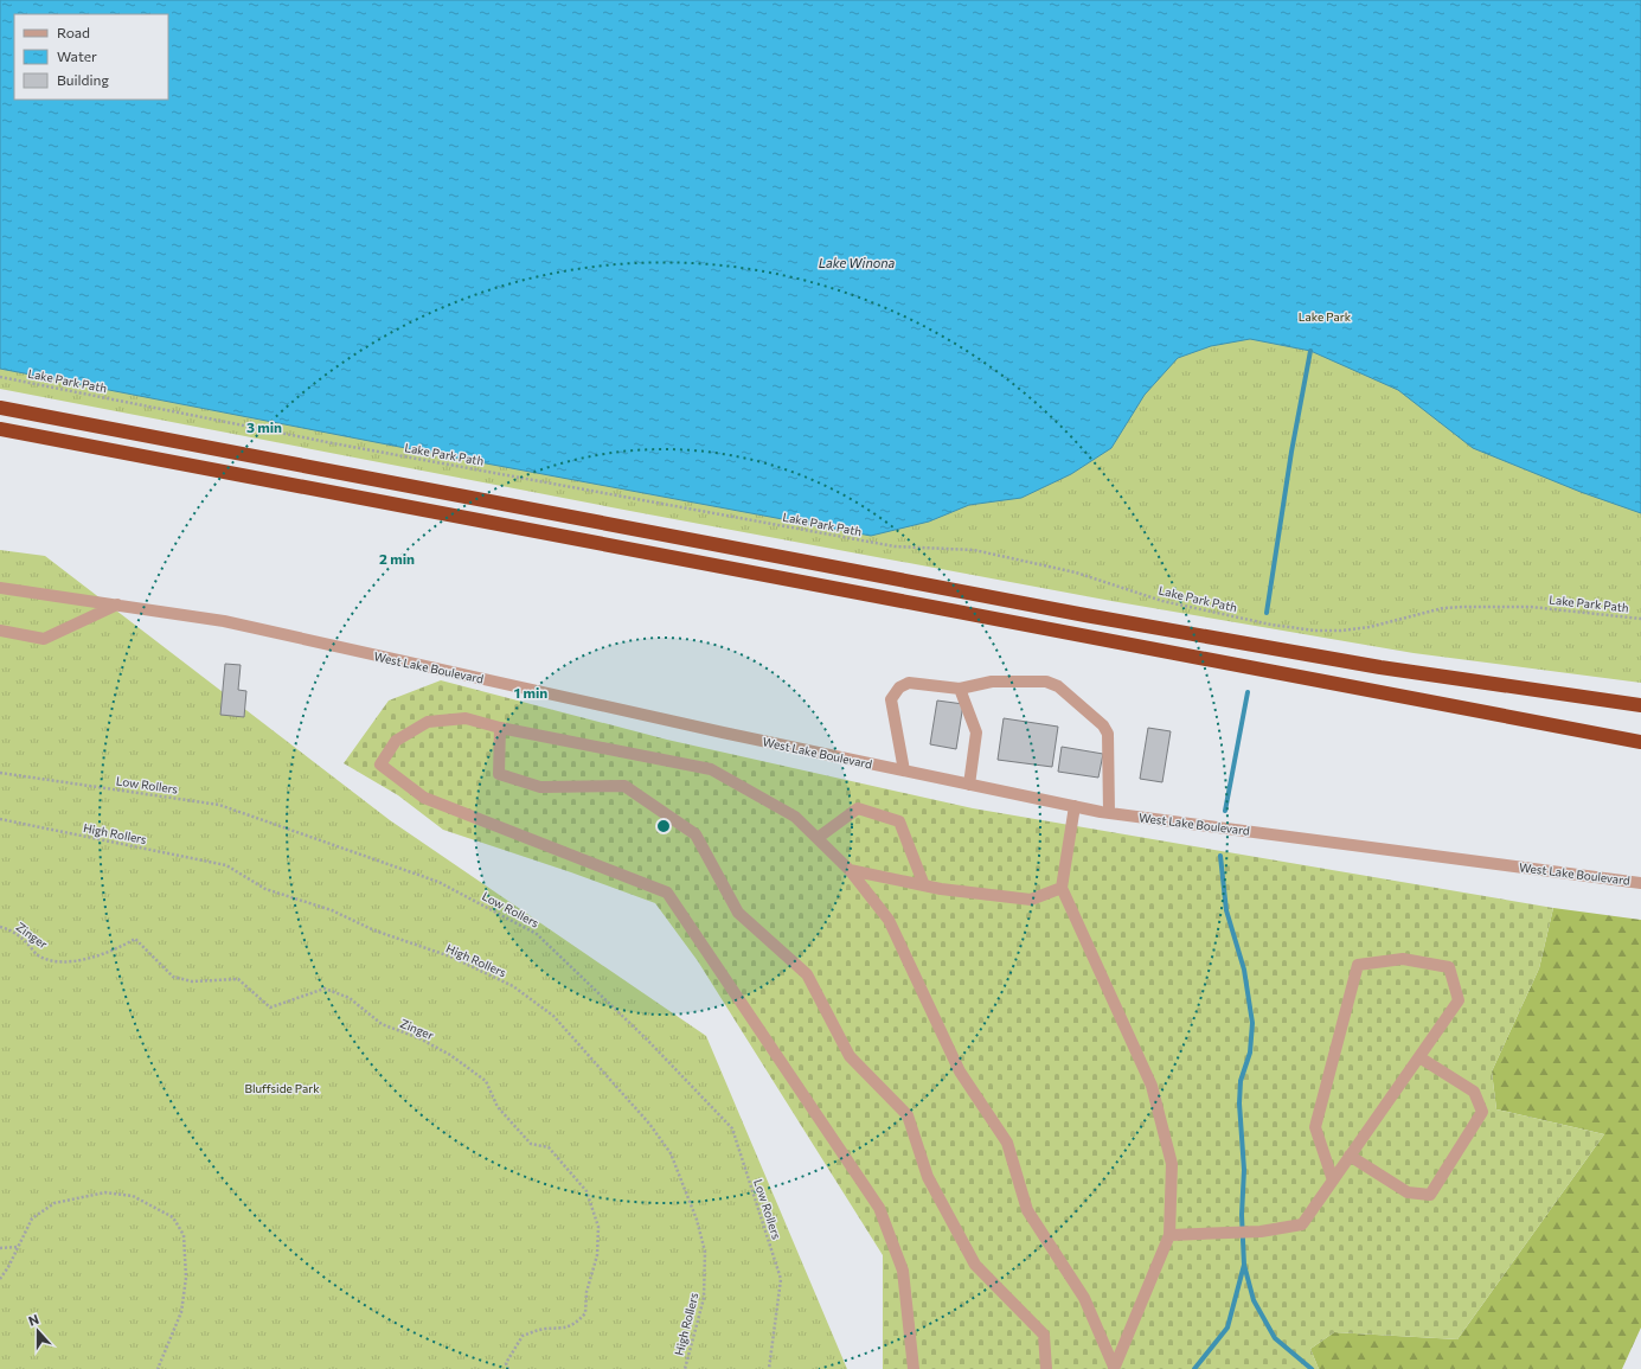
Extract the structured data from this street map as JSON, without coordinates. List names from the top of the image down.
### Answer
{
  "streets": {
    "street": ["West Lake Boulevard"],
    "path": [
      "Lake Park Path",
      "Low Rollers",
      "High Rollers",
      "Zinger"
    ]
  },
  "water": ["Lake Winona"],
  "parks": ["Lake Park", "Bluffside Park"],
  "legend": ["Road", "Water", "Building"],
  "north": "top",
  "rings": ["3 min", "2 min", "1 min"]
}
